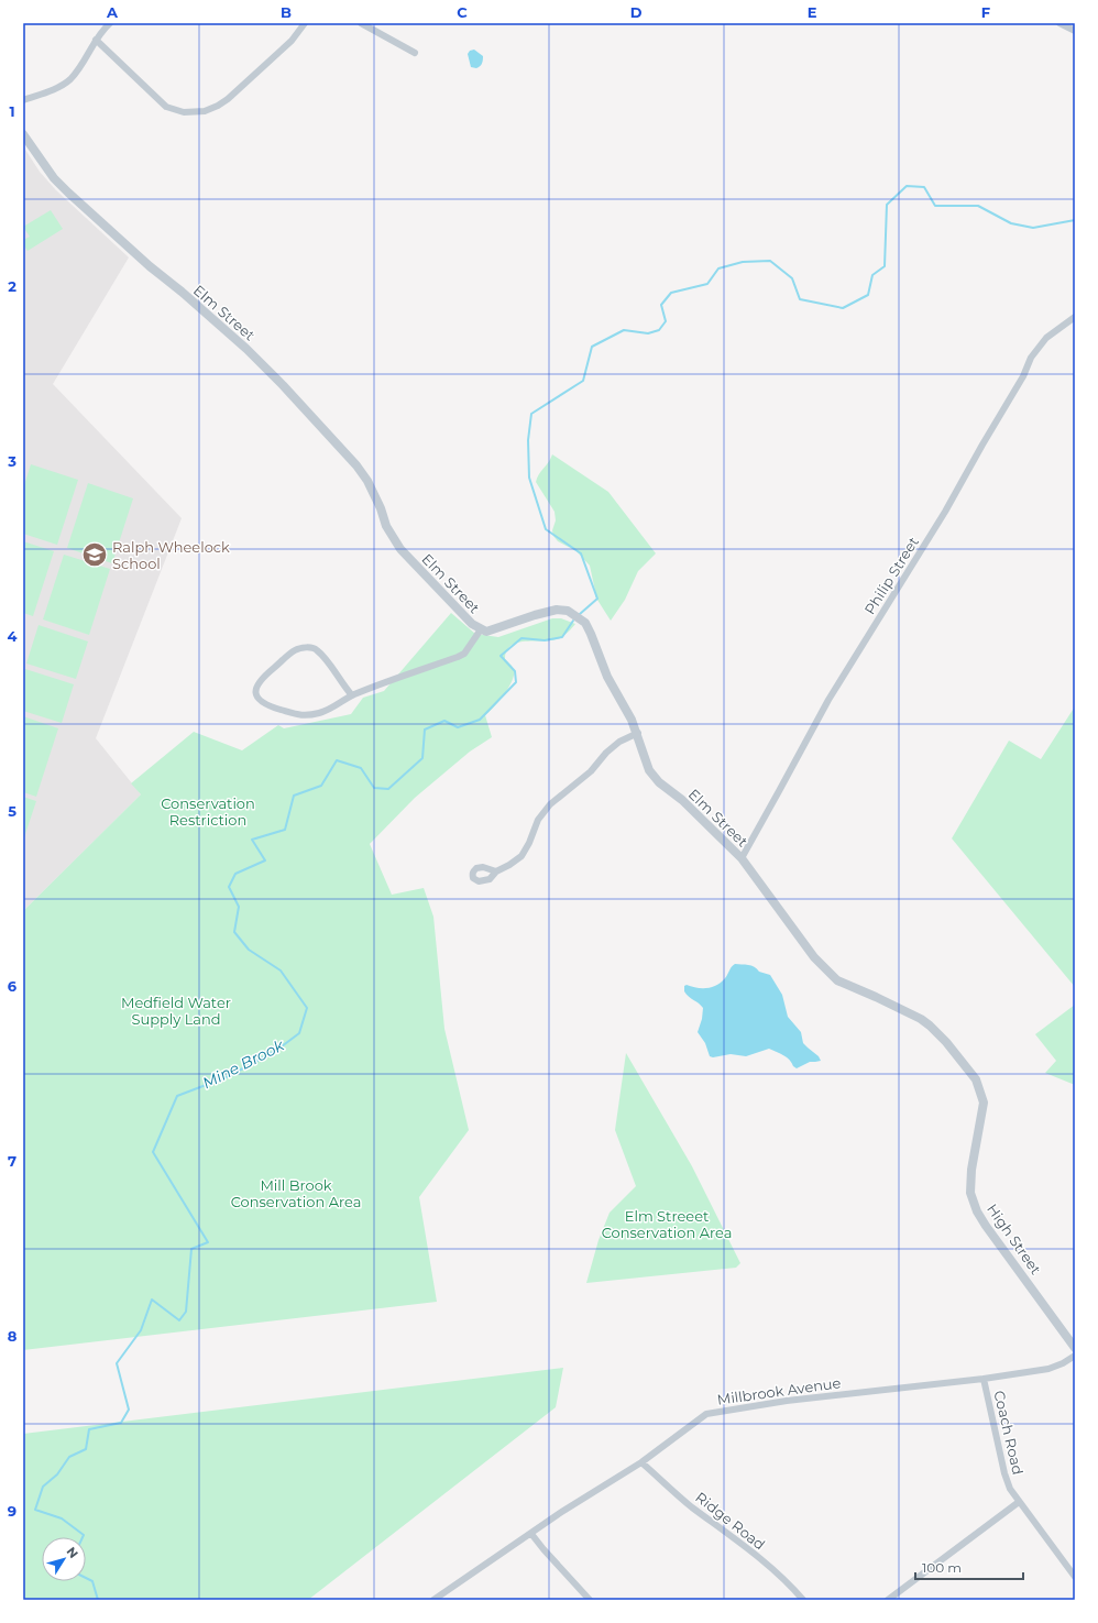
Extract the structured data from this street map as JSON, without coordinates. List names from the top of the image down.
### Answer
{
  "streets": {
    "street": [
      "Elm Street",
      "Philip Street",
      "High Street",
      "Millbrook Avenue",
      "Coach Road",
      "Ridge Road"
    ]
  },
  "crossings": [
    ["Elm Street", "Philip Street"],
    ["Elm Street", "High Street"],
    ["Millbrook Avenue", "Coach Road"],
    ["Millbrook Avenue", "Ridge Road"]
  ],
  "water": ["Mine Brook"],
  "parks": [
    "Conservation Restriction",
    "Medfield Water Supply Land",
    "Mill Brook Conservation Area",
    "Elm Streeet Conservation Area"
  ],
  "places": {
    "school or university": ["Ralph Wheelock School"]
  },
  "scale_bar": "100 m",
  "north": "top right",
  "grid": {
    "columns": [
      "A",
      "B",
      "C",
      "D",
      "E",
      "F"
    ],
    "rows": [
      "1",
      "2",
      "3",
      "4",
      "5",
      "6",
      "7",
      "8",
      "9"
    ]
  }
}
